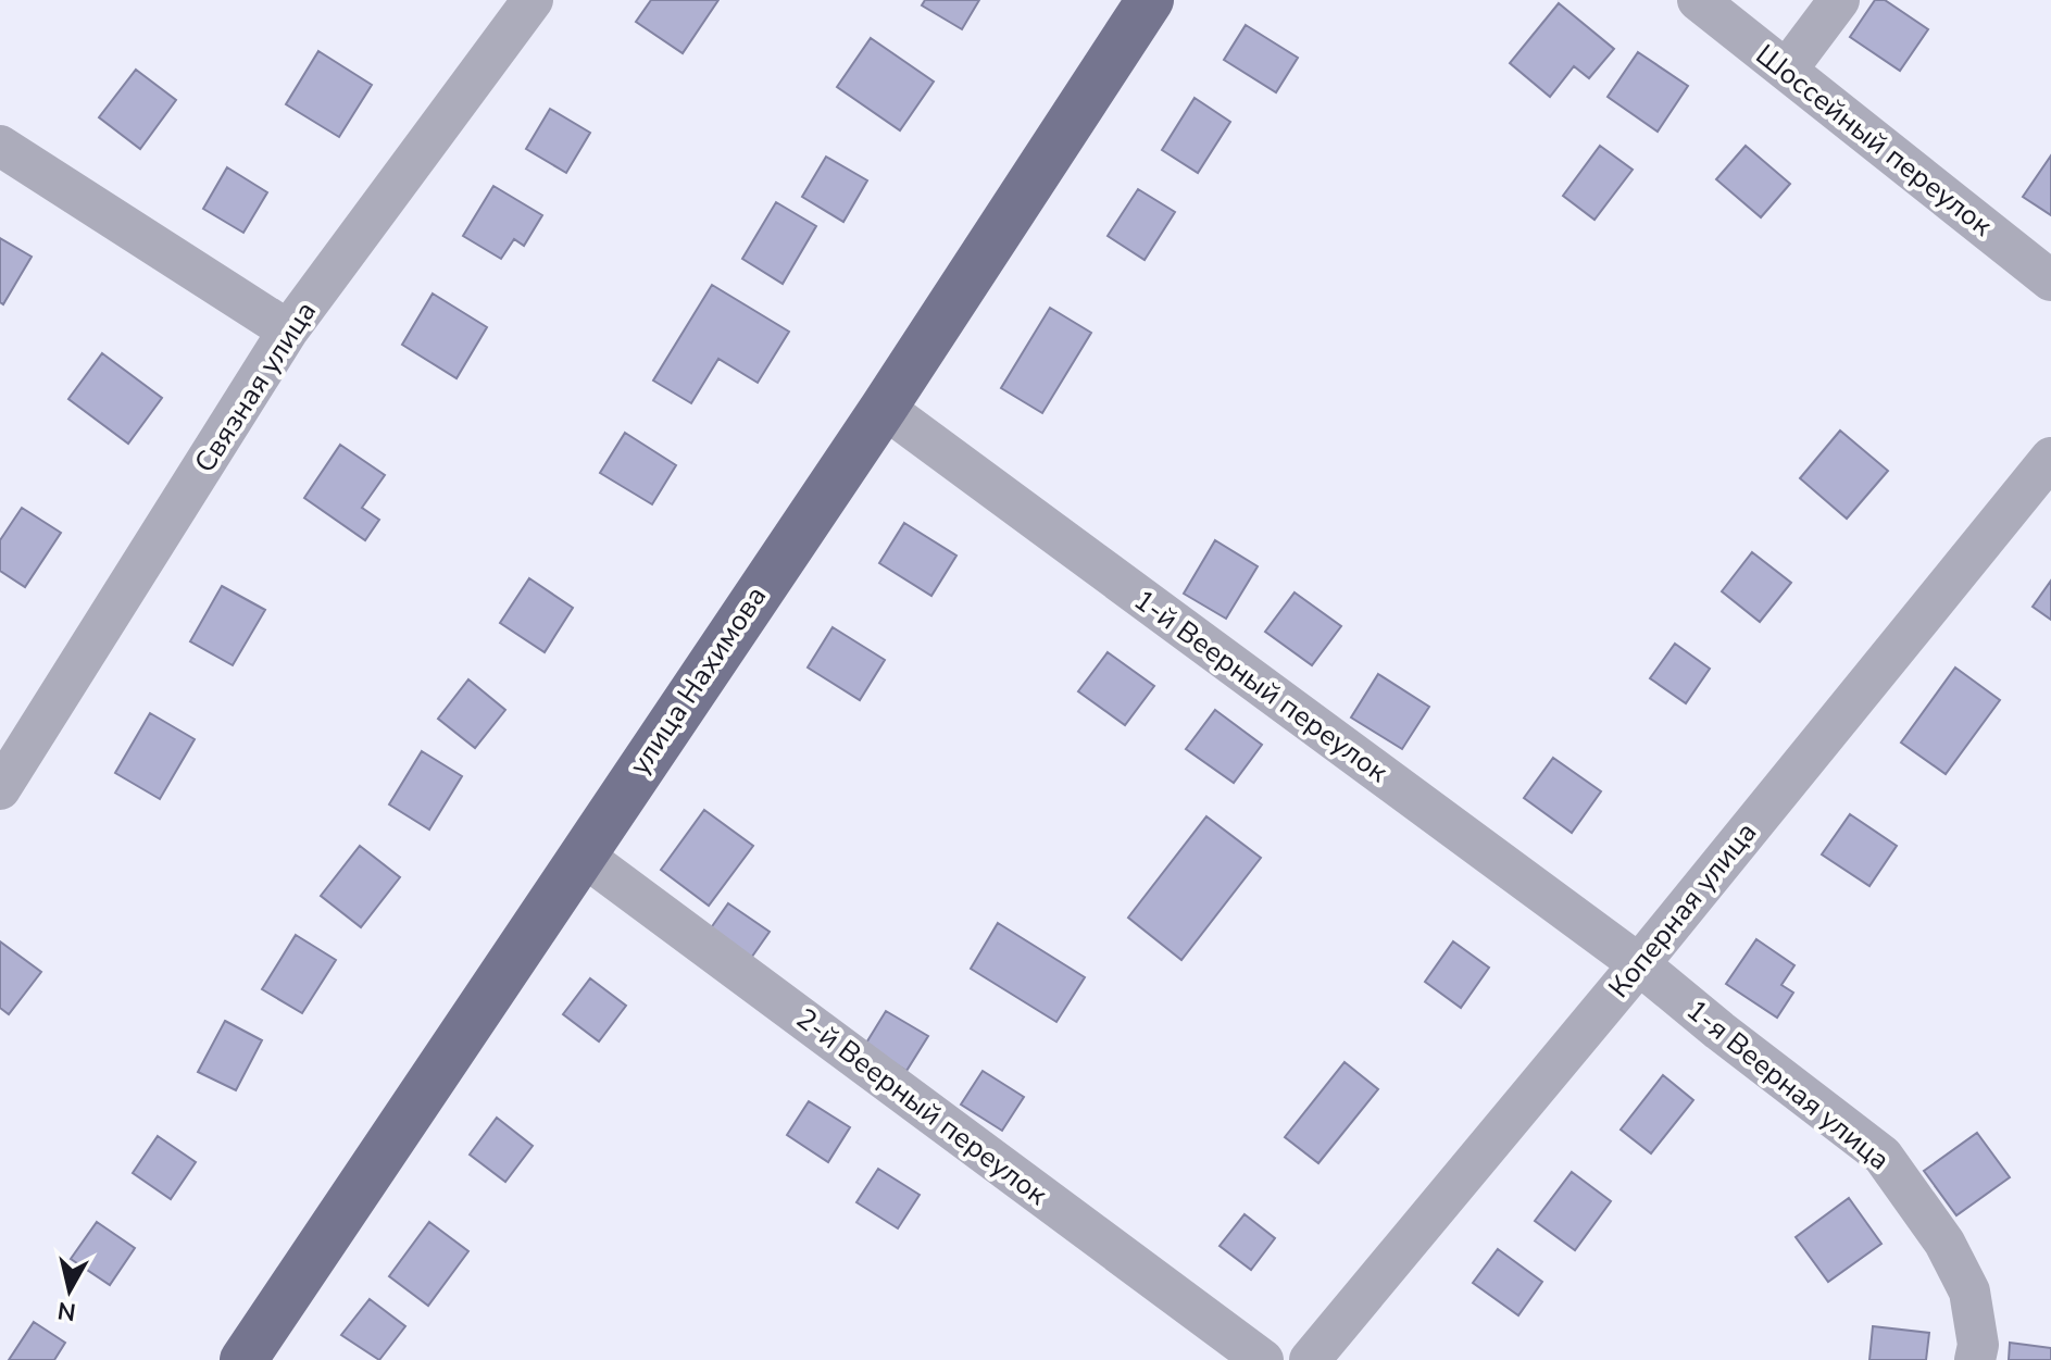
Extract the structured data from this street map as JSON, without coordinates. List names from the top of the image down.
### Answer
{
  "streets": {
    "main road": ["улица Нахимова"],
    "street": [
      "Шоссейный переулок",
      "Связная улица",
      "1-й Веерный переулок",
      "Коперная улица",
      "1-я Веерная улица",
      "2-й Веерный переулок"
    ]
  },
  "crossings": [
    ["улица Нахимова", "1-й Веерный переулок"],
    ["улица Нахимова", "2-й Веерный переулок"],
    ["1-й Веерный переулок", "Коперная улица"],
    ["1-й Веерный переулок", "1-я Веерная улица"],
    ["Коперная улица", "1-я Веерная улица"]
  ],
  "north": "bottom"
}
